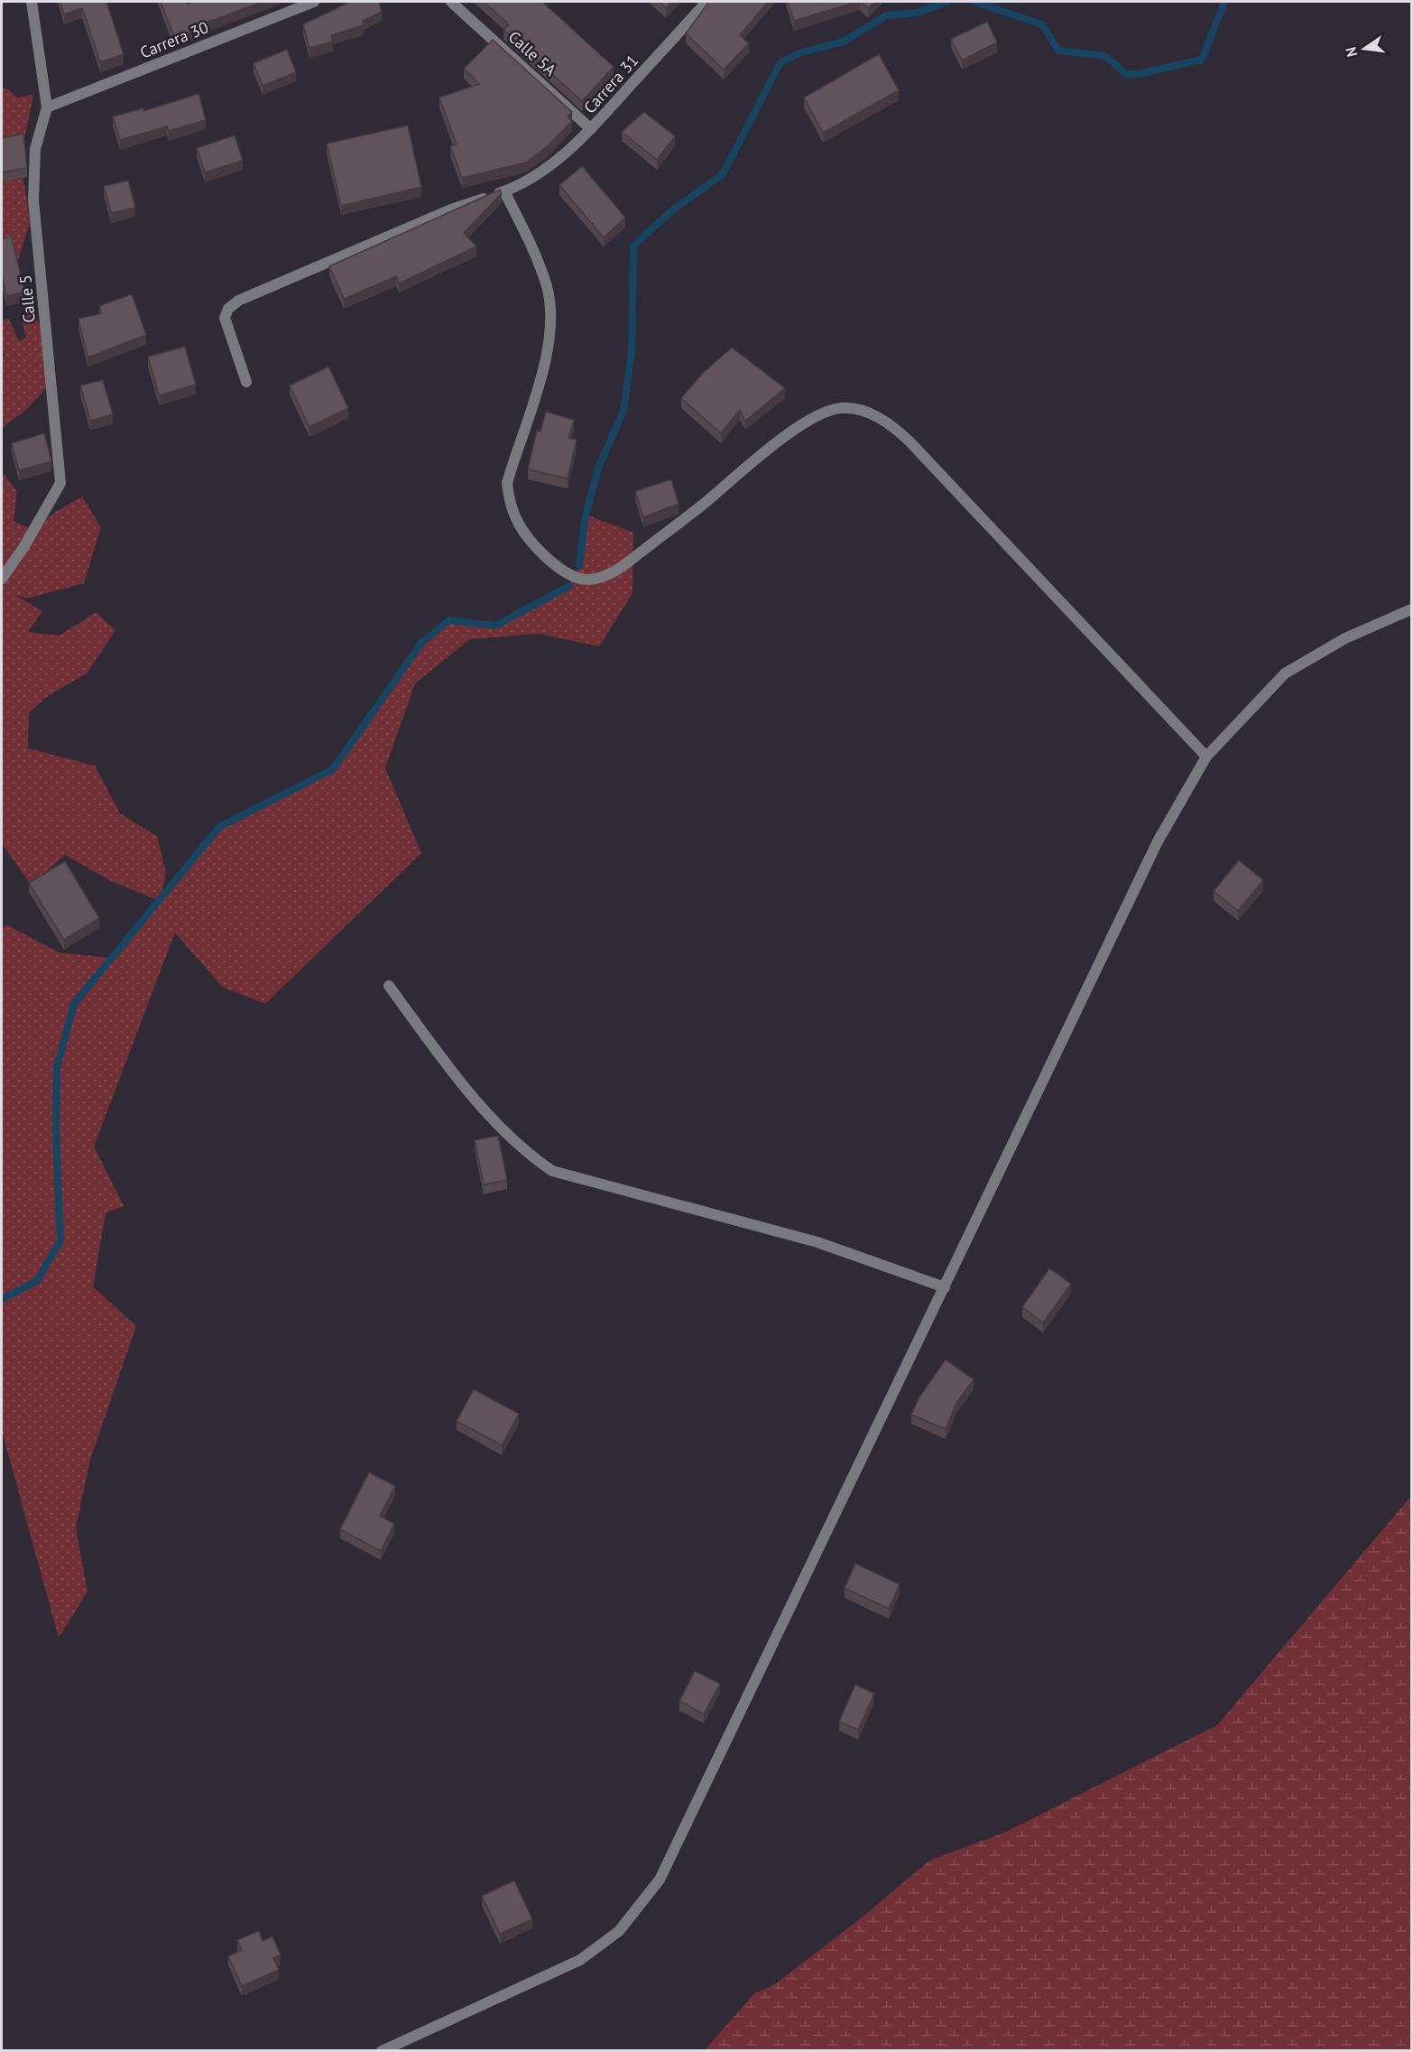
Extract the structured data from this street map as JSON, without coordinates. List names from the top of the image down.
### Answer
{
  "streets": {
    "street": [
      "Carrera 30",
      "Calle 5A",
      "Carrera 31",
      "Calle 5"
    ]
  },
  "crossings": [
    ["Carrera 30", "Calle 5"],
    ["Calle 5A", "Carrera 31"]
  ],
  "north": "left"
}
